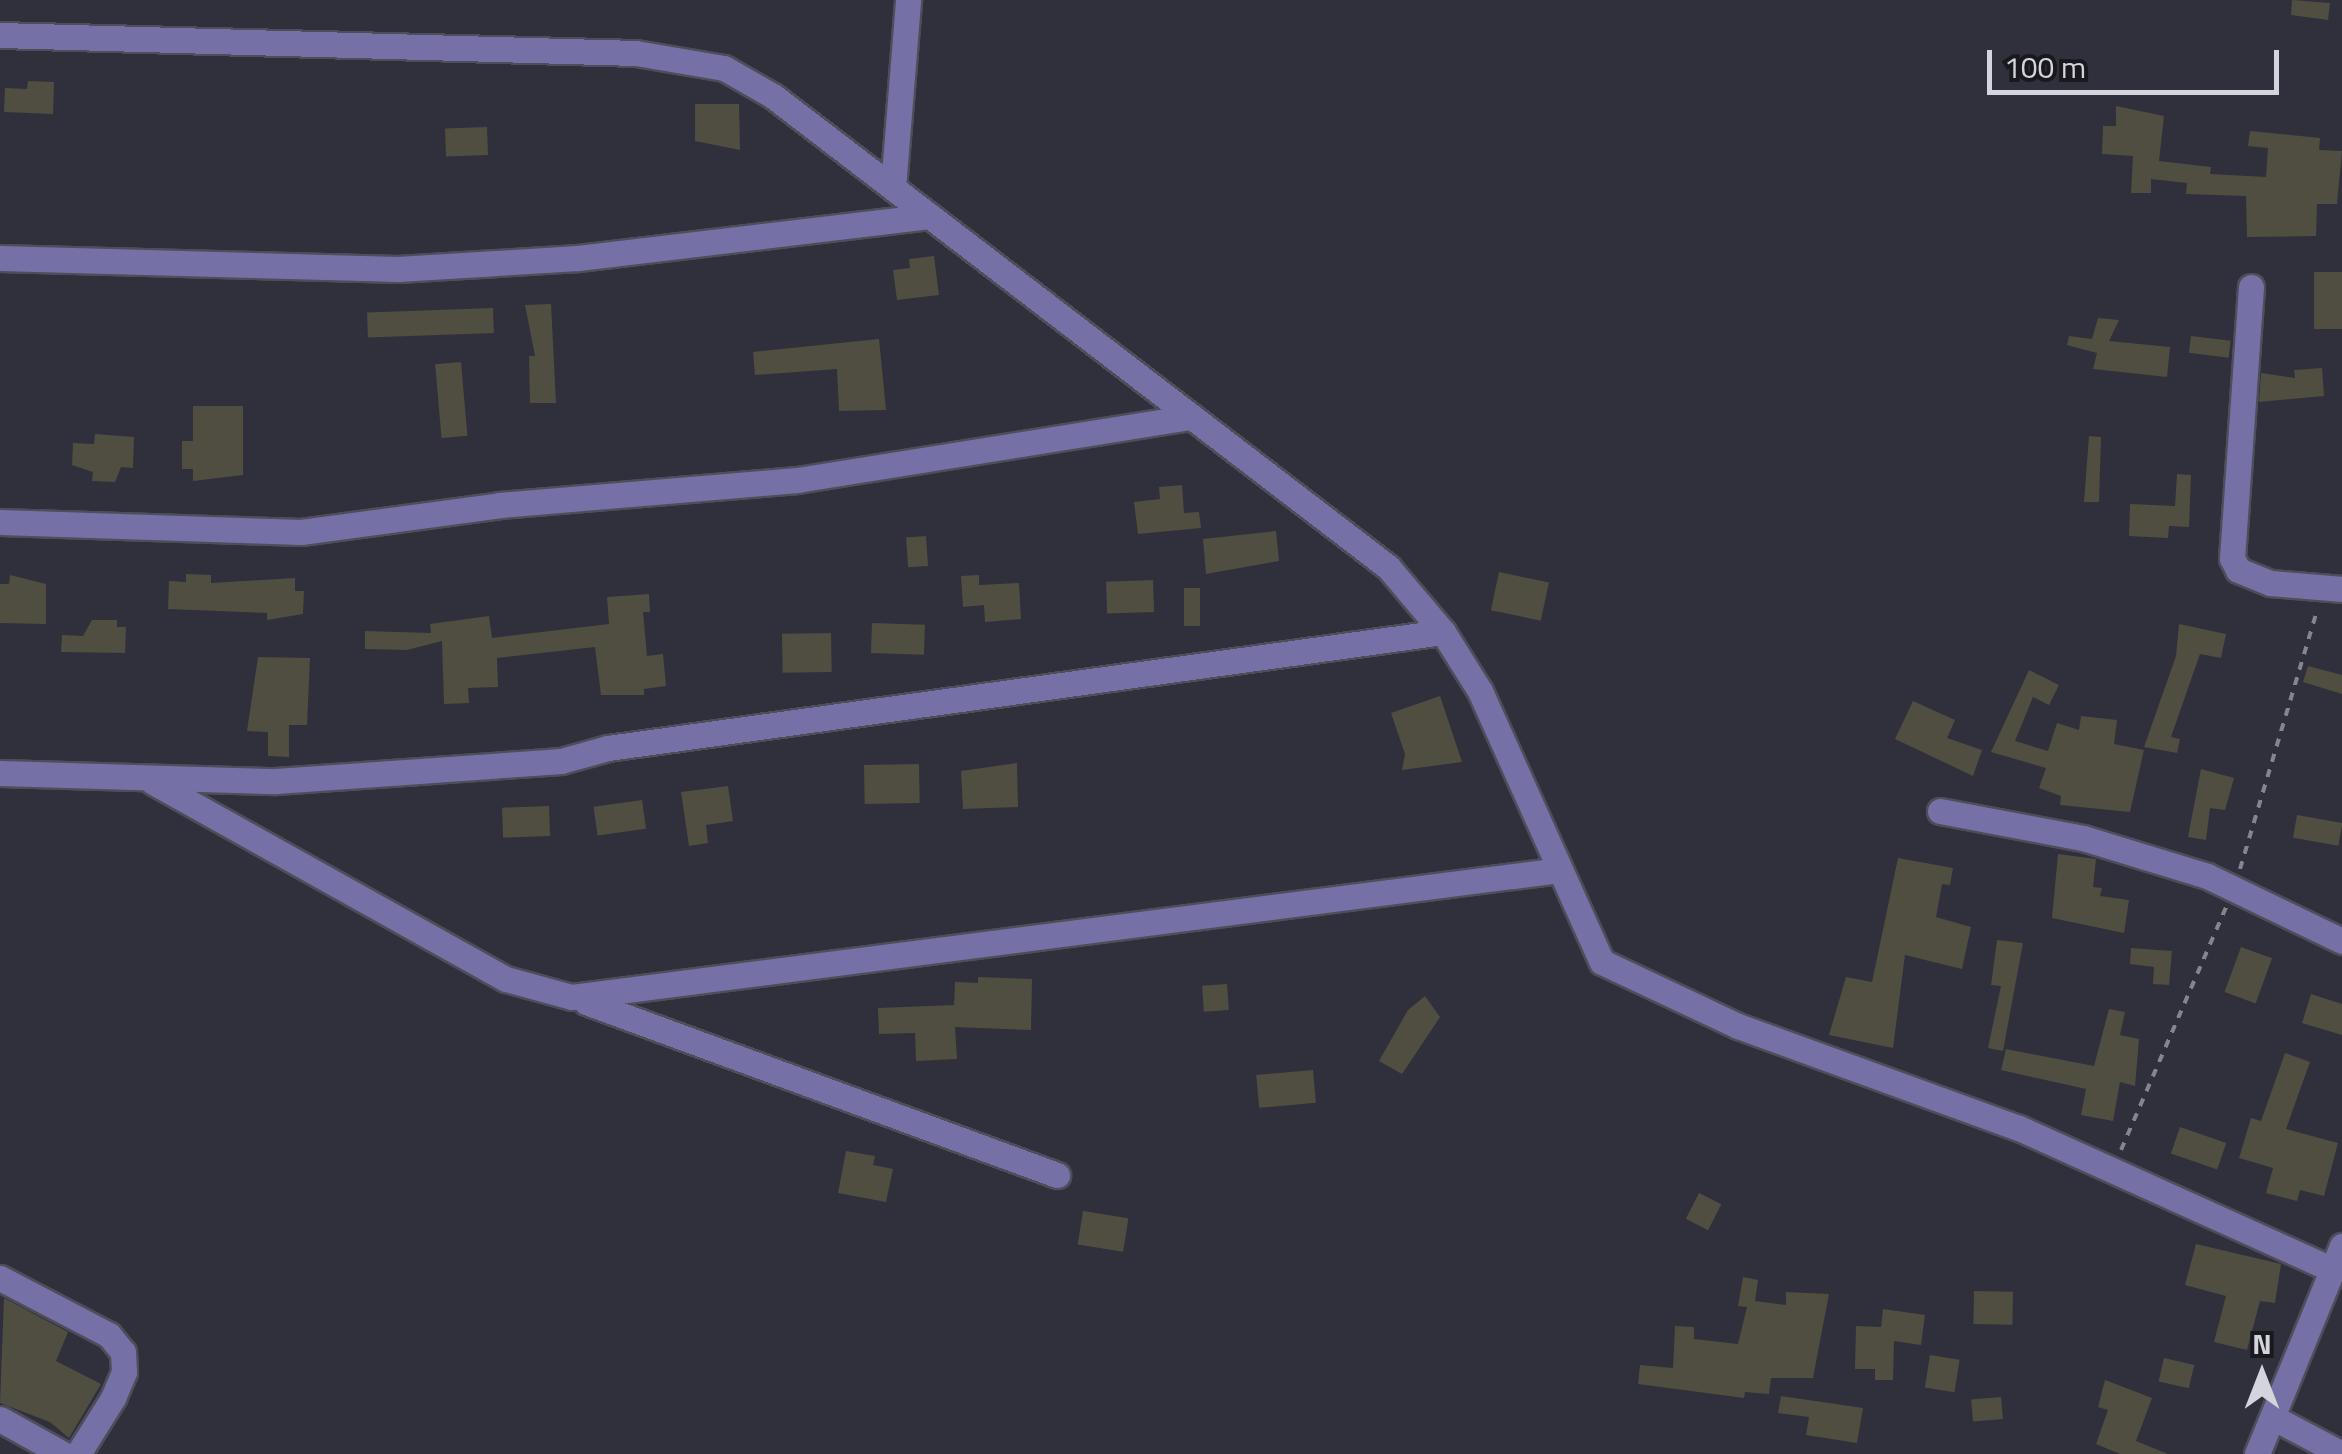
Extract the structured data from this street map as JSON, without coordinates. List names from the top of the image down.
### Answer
{
  "scale_bar": "100 m",
  "north": "top"
}
